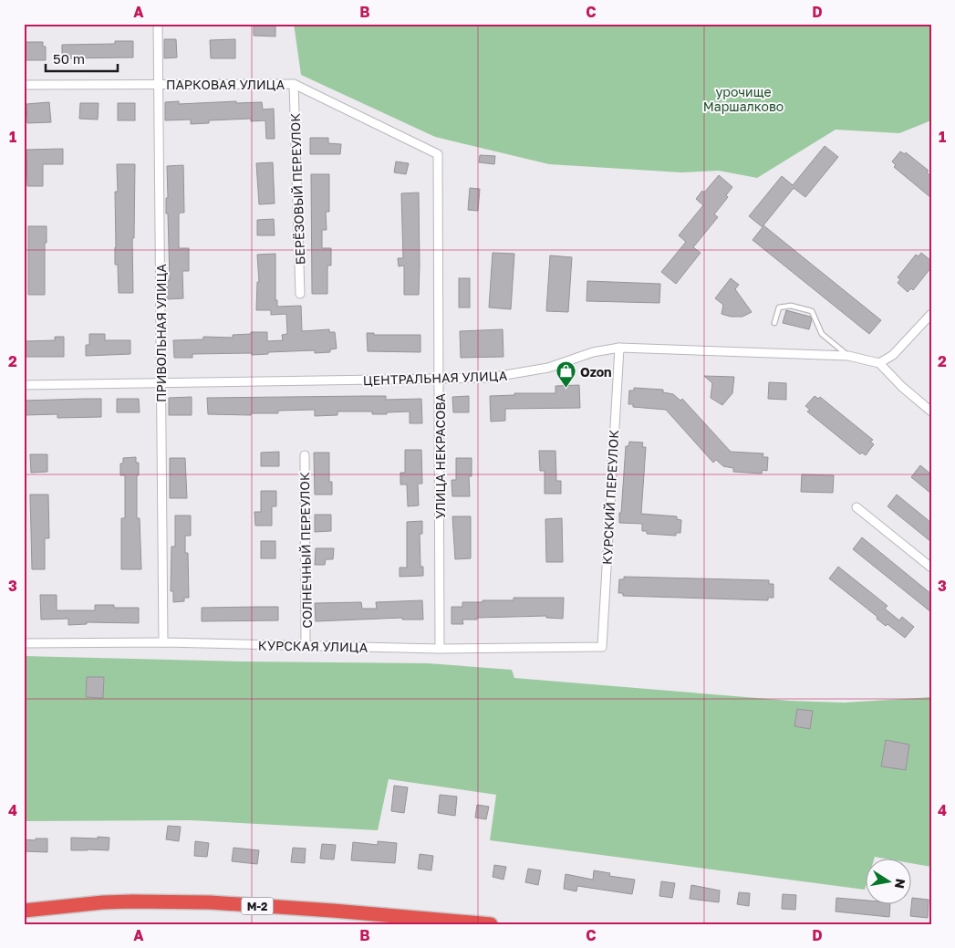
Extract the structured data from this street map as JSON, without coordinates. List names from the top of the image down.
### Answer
{
  "streets": {
    "highway": ["М-2"],
    "street": [
      "ПАРКОВАЯ УЛИЦА",
      "БЕРЁЗОВЫЙ ПЕРЕУЛОК",
      "ПРИВОЛЬНАЯ УЛИЦА",
      "ЦЕНТРАЛЬНАЯ УЛИЦА",
      "УЛИЦА НЕКРАСОВА",
      "КУРСКИЙ ПЕРЕУЛОК",
      "СОЛНЕЧНЫЙ ПЕРЕУЛОК",
      "КУРСКАЯ УЛИЦА"
    ]
  },
  "crossings": [
    ["ПАРКОВАЯ УЛИЦА", "БЕРЁЗОВЫЙ ПЕРЕУЛОК"],
    ["ПАРКОВАЯ УЛИЦА", "ПРИВОЛЬНАЯ УЛИЦА"],
    ["ПАРКОВАЯ УЛИЦА", "УЛИЦА НЕКРАСОВА"],
    ["ПРИВОЛЬНАЯ УЛИЦА", "ЦЕНТРАЛЬНАЯ УЛИЦА"],
    ["ПРИВОЛЬНАЯ УЛИЦА", "КУРСКАЯ УЛИЦА"],
    ["ЦЕНТРАЛЬНАЯ УЛИЦА", "УЛИЦА НЕКРАСОВА"],
    ["ЦЕНТРАЛЬНАЯ УЛИЦА", "КУРСКИЙ ПЕРЕУЛОК"],
    ["УЛИЦА НЕКРАСОВА", "КУРСКАЯ УЛИЦА"],
    ["КУРСКИЙ ПЕРЕУЛОК", "КУРСКАЯ УЛИЦА"],
    ["СОЛНЕЧНЫЙ ПЕРЕУЛОК", "КУРСКАЯ УЛИЦА"]
  ],
  "parks": ["урочище Маршалково"],
  "places": {
    "shop": ["Ozon"]
  },
  "scale_bar": "50 m",
  "north": "right",
  "grid": {
    "columns": [
      "A",
      "B",
      "C",
      "D"
    ],
    "rows": [
      "1",
      "2",
      "3",
      "4"
    ]
  }
}
